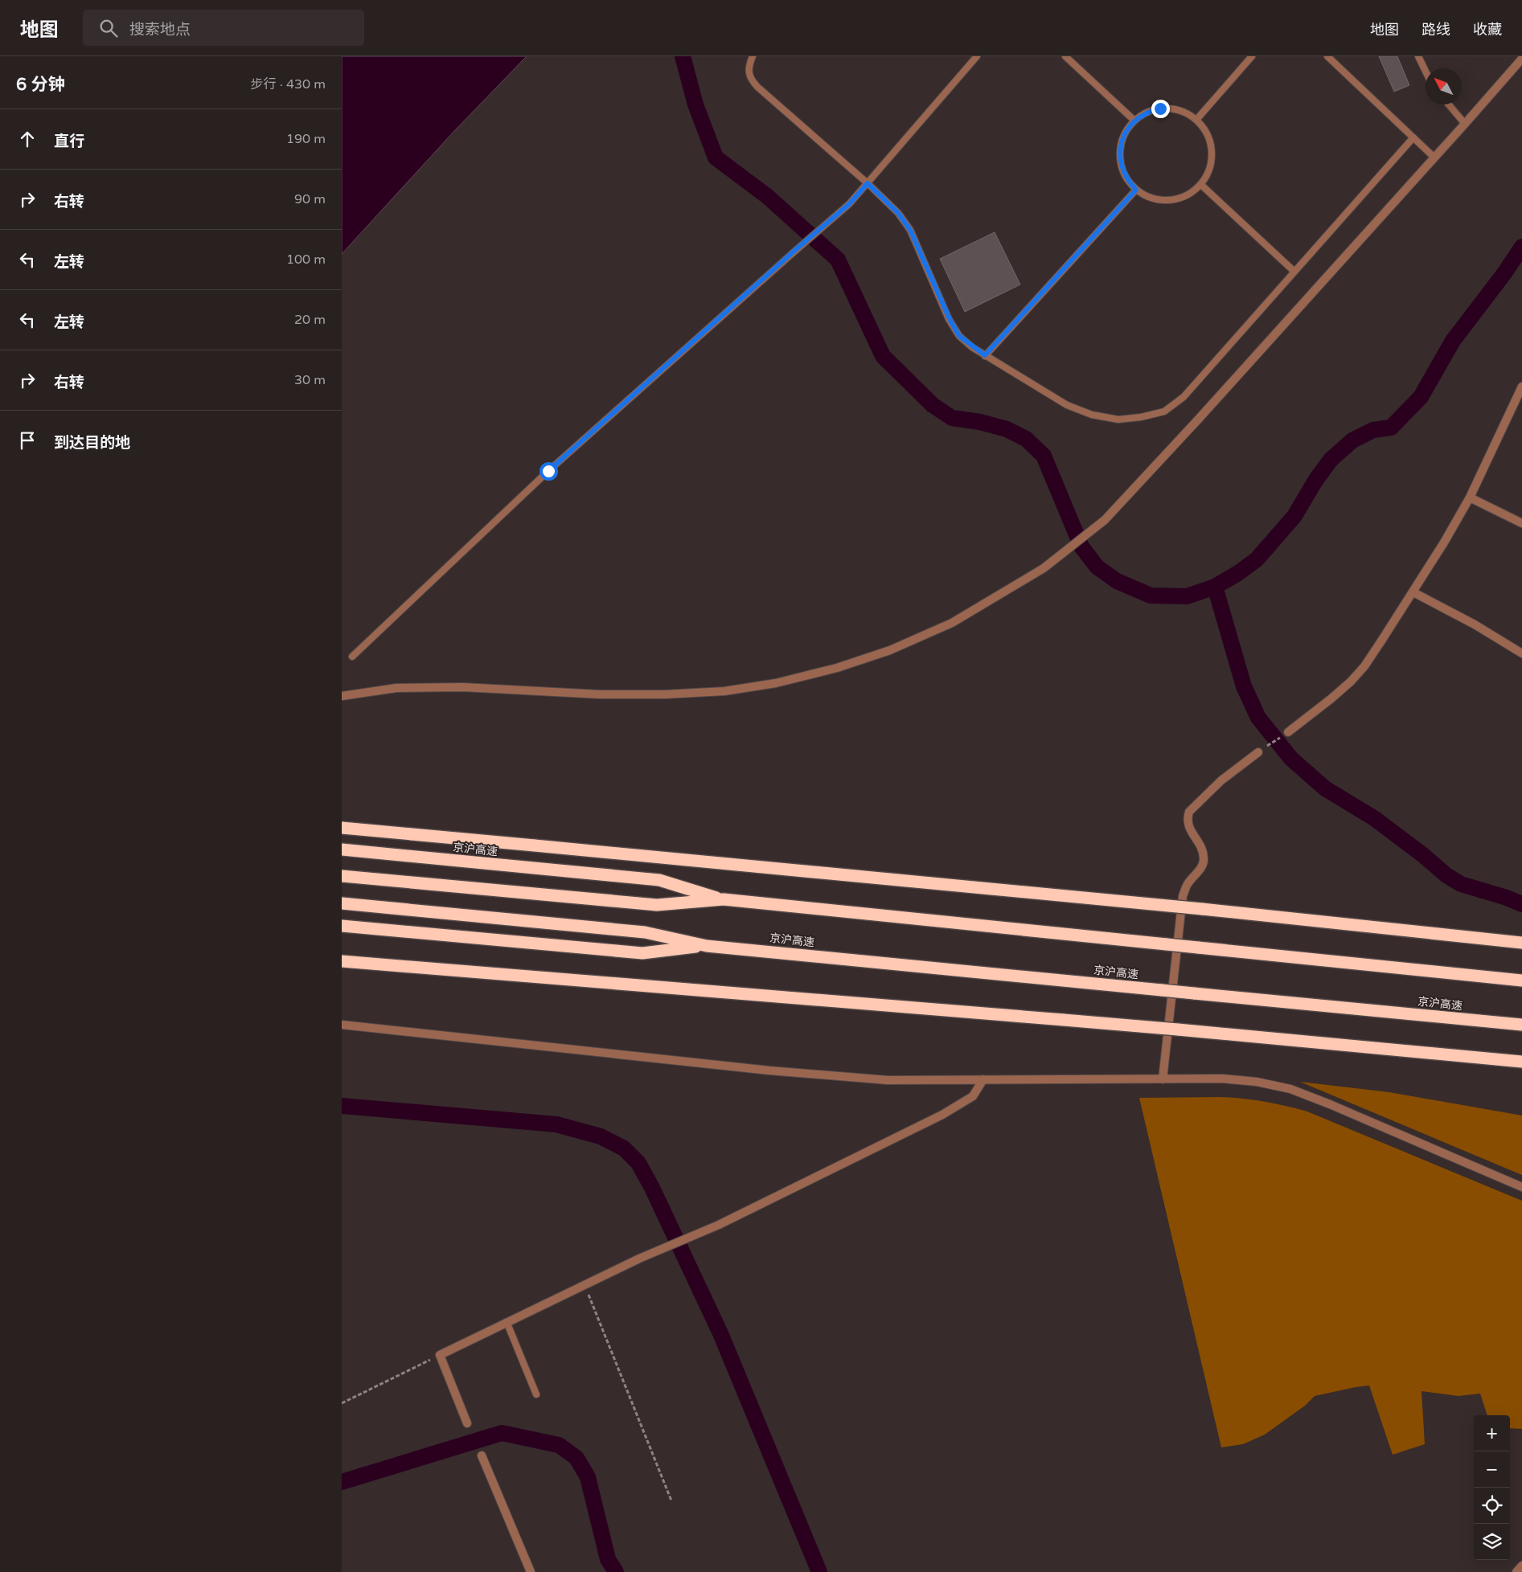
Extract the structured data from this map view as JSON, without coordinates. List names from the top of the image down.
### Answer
{
  "streets": {
    "highway": ["京沪高速"]
  },
  "north": "top left",
  "page": {
    "header": "地图",
    "search": "搜索地点",
    "nav": ["地图", "路线", "收藏"],
    "heading": ["6 分钟", "步行 · 430 m"],
    "list": [
      ["直行", "190 m"],
      ["右转", "90 m"],
      ["左转", "100 m"],
      ["左转", "20 m"],
      ["右转", "30 m"],
      "到达目的地"
    ],
    "map_buttons": ["+", "−"]
  }
}
